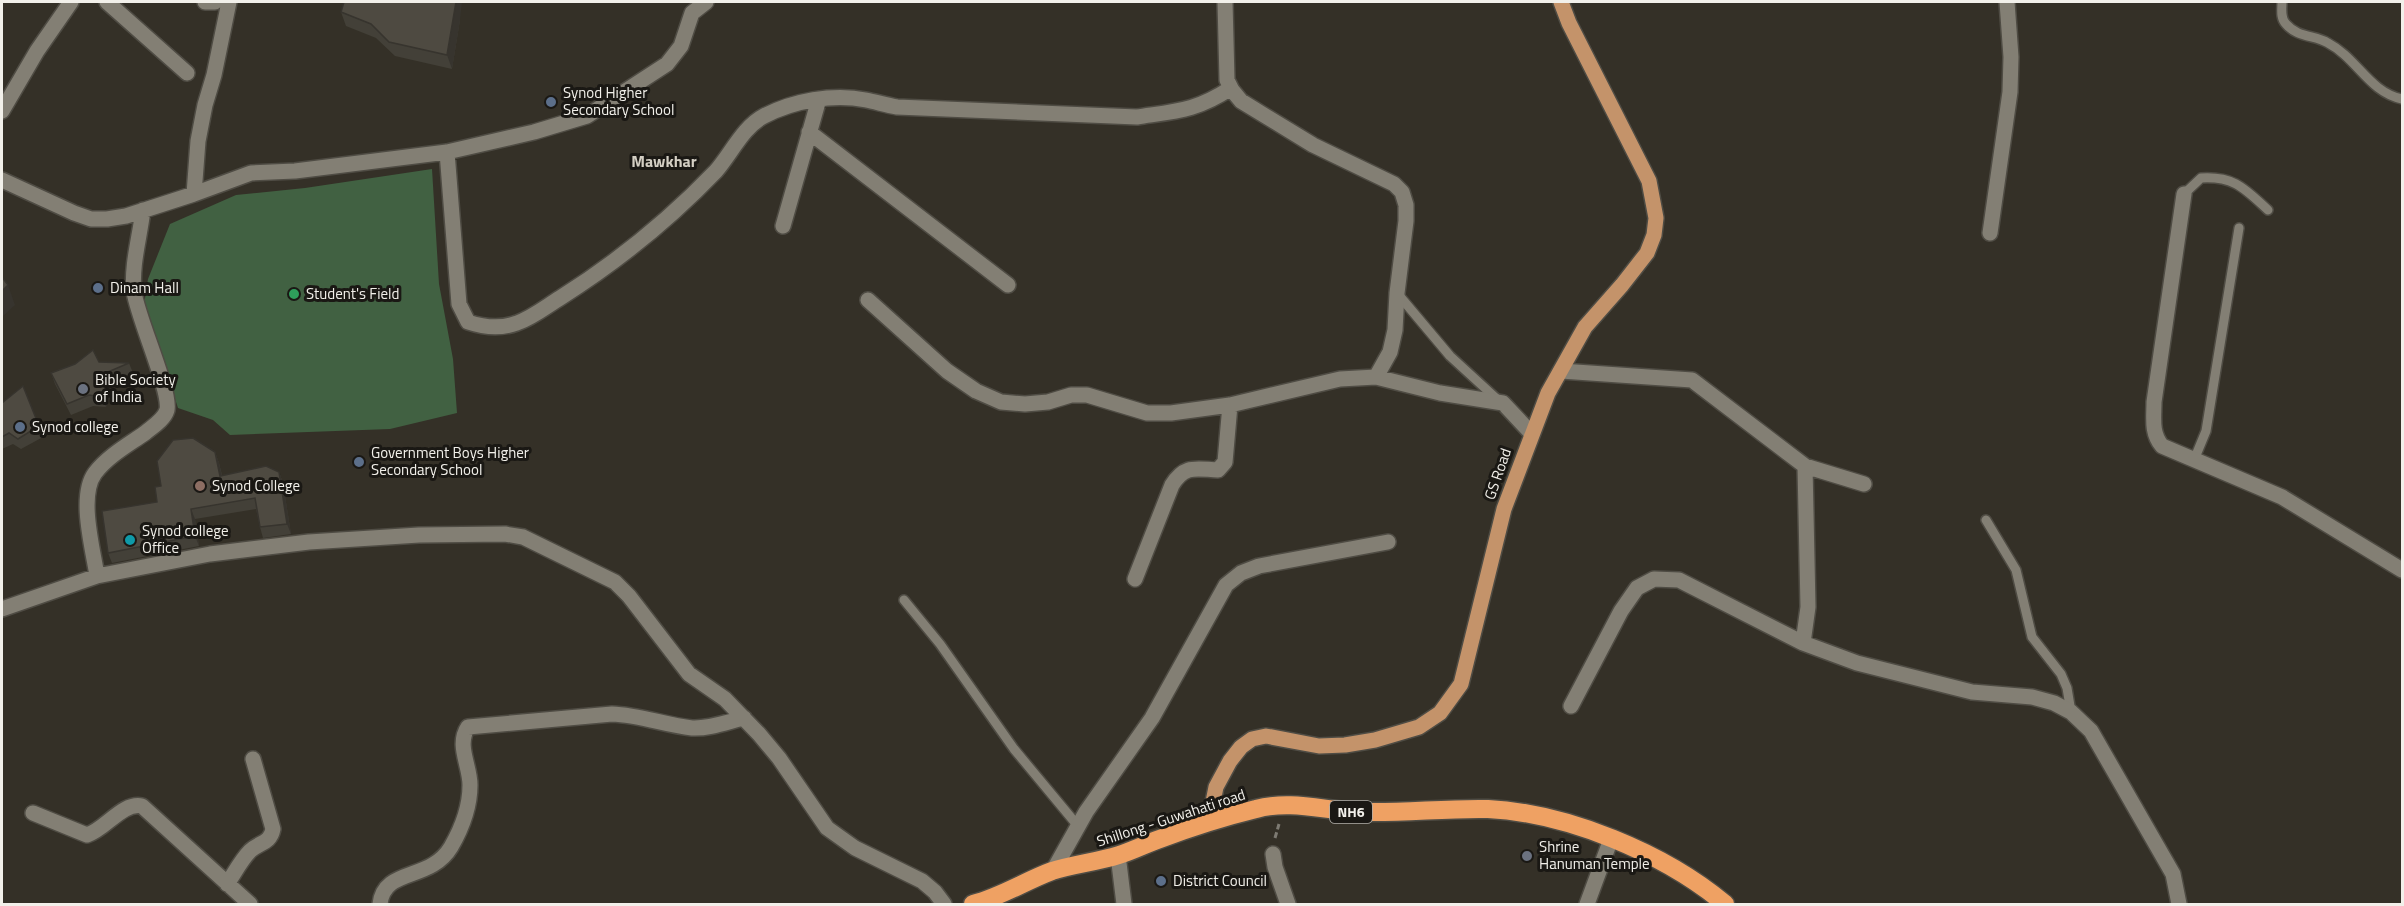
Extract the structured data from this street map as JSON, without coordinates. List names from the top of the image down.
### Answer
{
  "streets": {
    "highway": ["NH6", "Shillong - Guwahati road"],
    "main road": ["GS Road"]
  },
  "crossings": [
    ["GS Road", "Shillong - Guwahati road"]
  ],
  "districts": ["Mawkhar"],
  "places": [
    "Synod Higher Secondary School",
    "Dinam Hall",
    "Student's Field",
    "Bible Society of India",
    "Synod college",
    "Government Boys Higher Secondary School",
    "Synod College",
    "Synod college Office",
    "Shrine Hanuman Temple",
    "District Council"
  ]
}
